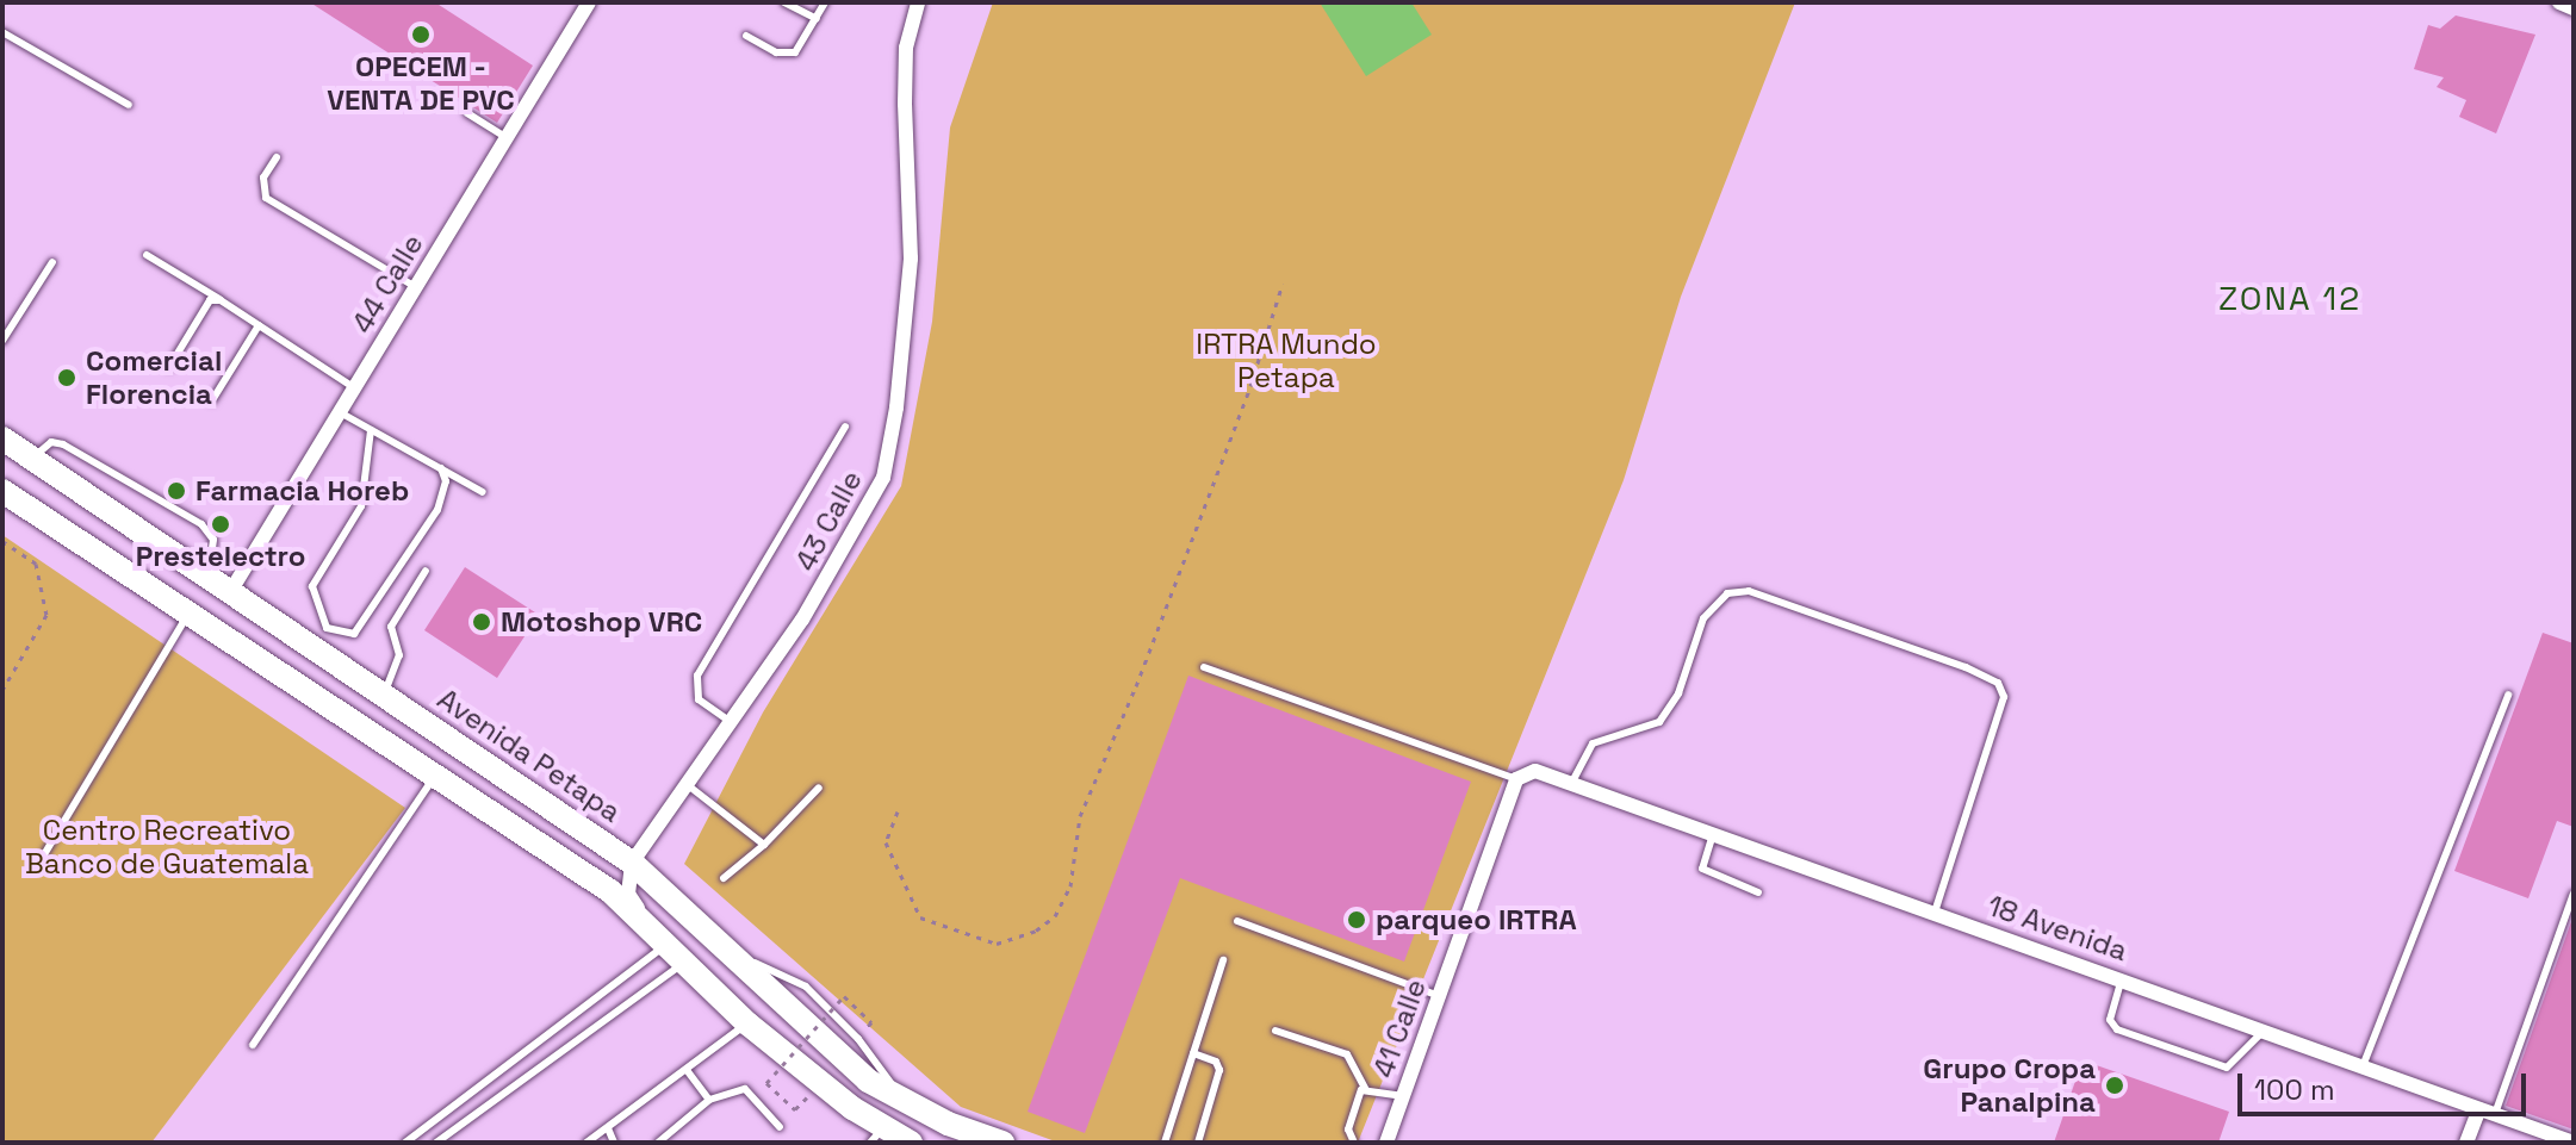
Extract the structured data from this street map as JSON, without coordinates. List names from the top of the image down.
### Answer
{
  "streets": {
    "main road": ["Avenida Petapa"],
    "street": [
      "44 Calle",
      "43 Calle",
      "18 Avenida",
      "41 Calle"
    ]
  },
  "crossings": [
    ["44 Calle", "Avenida Petapa"],
    ["43 Calle", "Avenida Petapa"],
    ["18 Avenida", "41 Calle"]
  ],
  "districts": ["ZONA 12"],
  "parks": ["IRTRA Mundo Petapa", "Centro Recreativo Banco de Guatemala"],
  "places": [
    "OPECEM - VENTA DE PVC",
    "Comercial Florencia",
    "Farmacia Horeb",
    "Prestelectro",
    "Motoshop VRC",
    "parqueo IRTRA",
    "Grupo Cropa Panalpina"
  ],
  "scale_bar": "100 m"
}
